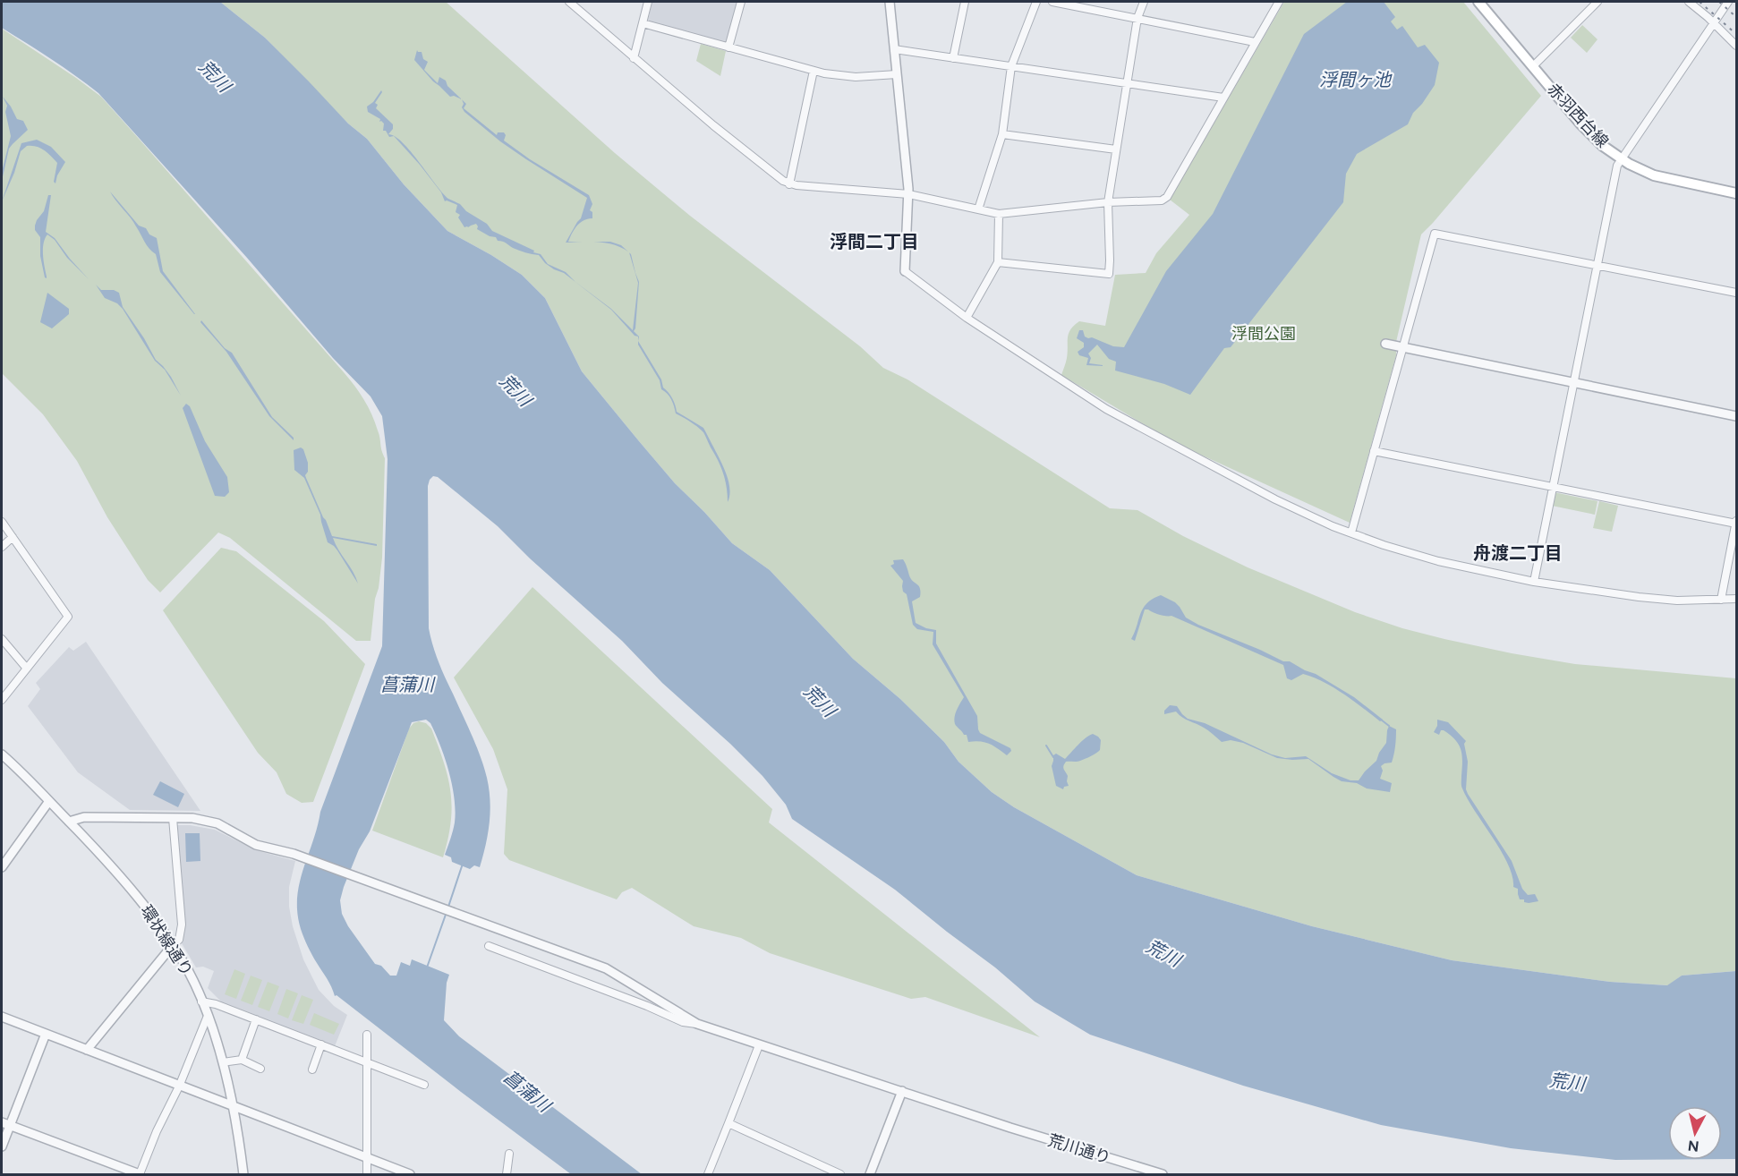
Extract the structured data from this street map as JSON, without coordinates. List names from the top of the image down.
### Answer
{
  "streets": {
    "main road": ["赤羽西台線"],
    "street": ["環状線通り", "荒川通り"]
  },
  "crossings": [
    ["環状線通り", "荒川通り"]
  ],
  "districts": ["浮間二丁目", "舟渡二丁目"],
  "water": ["荒川", "浮間ヶ池", "菖蒲川"],
  "parks": ["浮間公園"],
  "north": "bottom"
}
